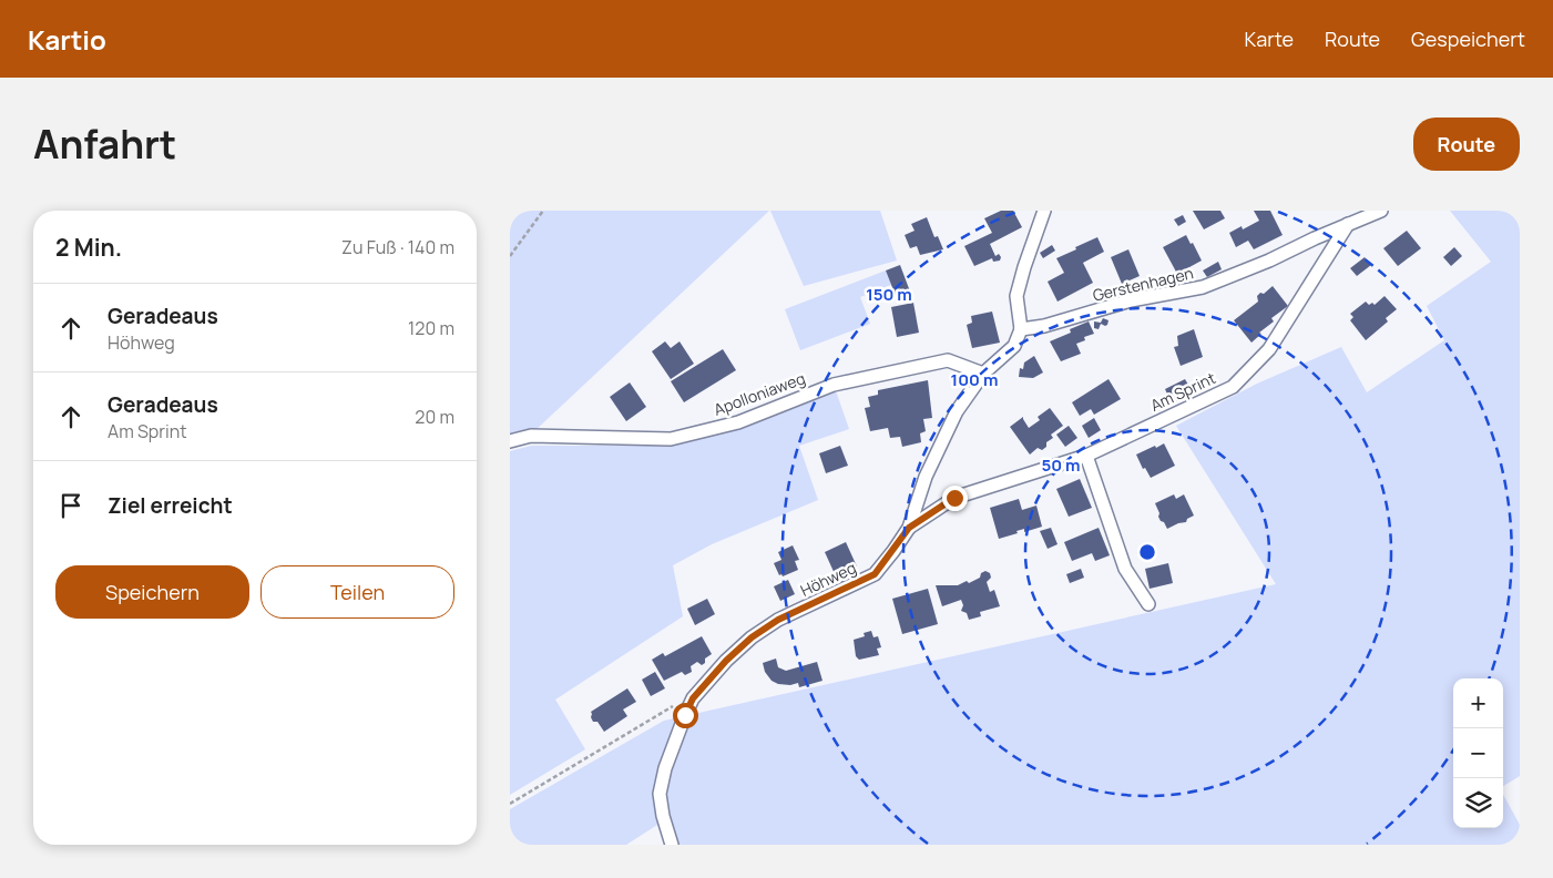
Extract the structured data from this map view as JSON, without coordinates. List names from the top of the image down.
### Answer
{
  "streets": {
    "street": [
      "Gerstenhagen",
      "Am Sprint",
      "Apolloniaweg",
      "Höhweg"
    ]
  },
  "crossings": [
    ["Gerstenhagen", "Am Sprint"],
    ["Gerstenhagen", "Höhweg"],
    ["Am Sprint", "Höhweg"],
    ["Apolloniaweg", "Höhweg"]
  ],
  "page": {
    "header": "Kartio",
    "nav": ["Karte", "Route", "Gespeichert"],
    "title": "Anfahrt",
    "buttons": [
      "Route",
      ["Speichern", "Teilen"]
    ],
    "heading": ["2 Min.", "Zu Fuß · 140 m"],
    "list": [
      ["Geradeaus", "Höhweg", "120 m"],
      ["Geradeaus", "Am Sprint", "20 m"],
      "Ziel erreicht"
    ],
    "map_buttons": ["+", "−"]
  },
  "rings": ["150 m", "100 m", "50 m"]
}
